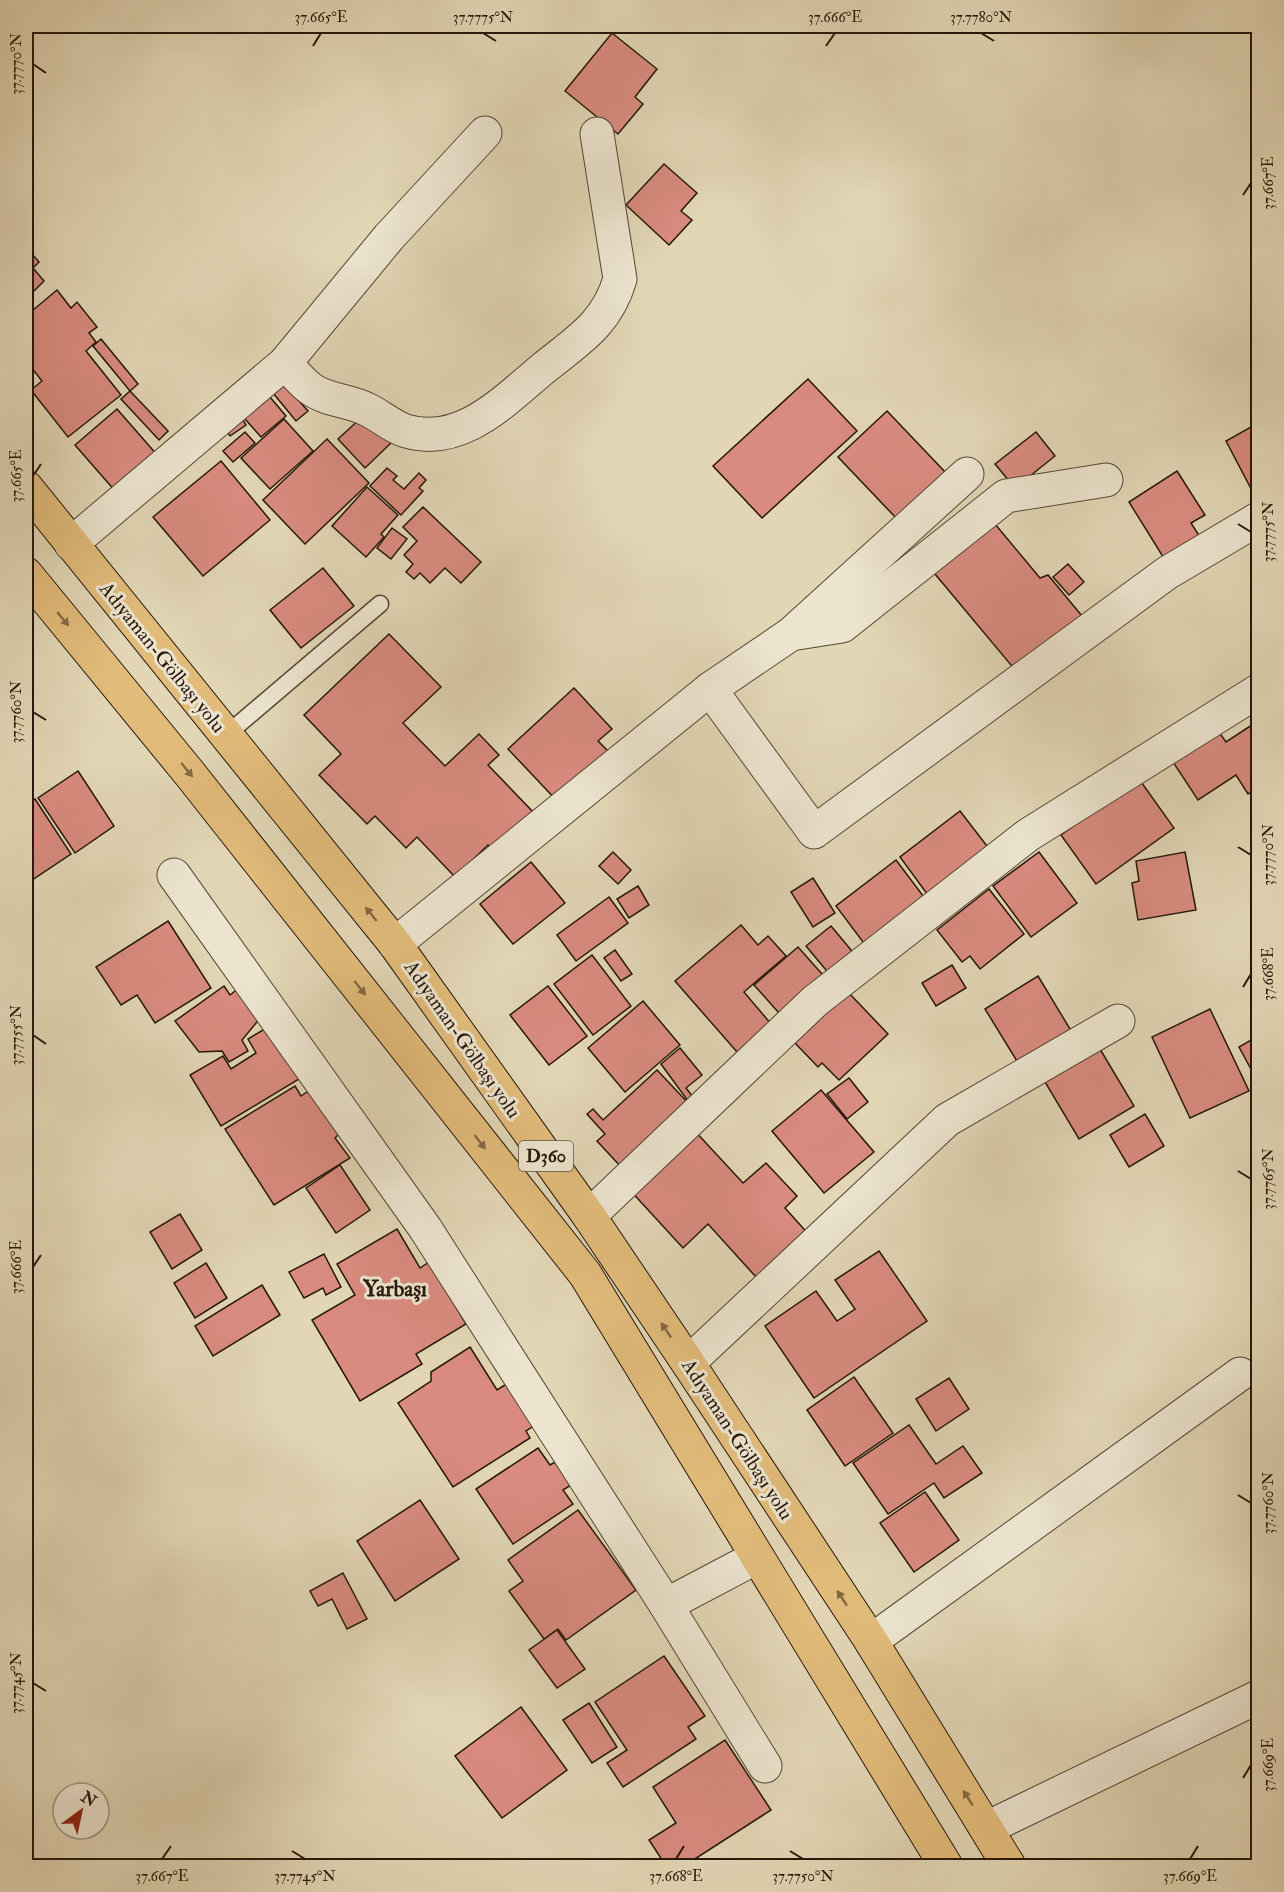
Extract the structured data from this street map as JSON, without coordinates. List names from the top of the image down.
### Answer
{
  "streets": {
    "highway": ["Adıyaman-Gölbaşı yolu", "D360"]
  },
  "districts": ["Yarbaşı"],
  "north": "top right",
  "coordinates": [
    "37.665°E",
    "37.7775°N",
    "37.666°E",
    "37.7780°N",
    "37.7770°N",
    "37.667°E",
    "37.7760°N",
    "37.668°E",
    "37.7755°N",
    "37.7765°N",
    "37.7745°N",
    "37.669°E",
    "37.7750°N"
  ]
}
